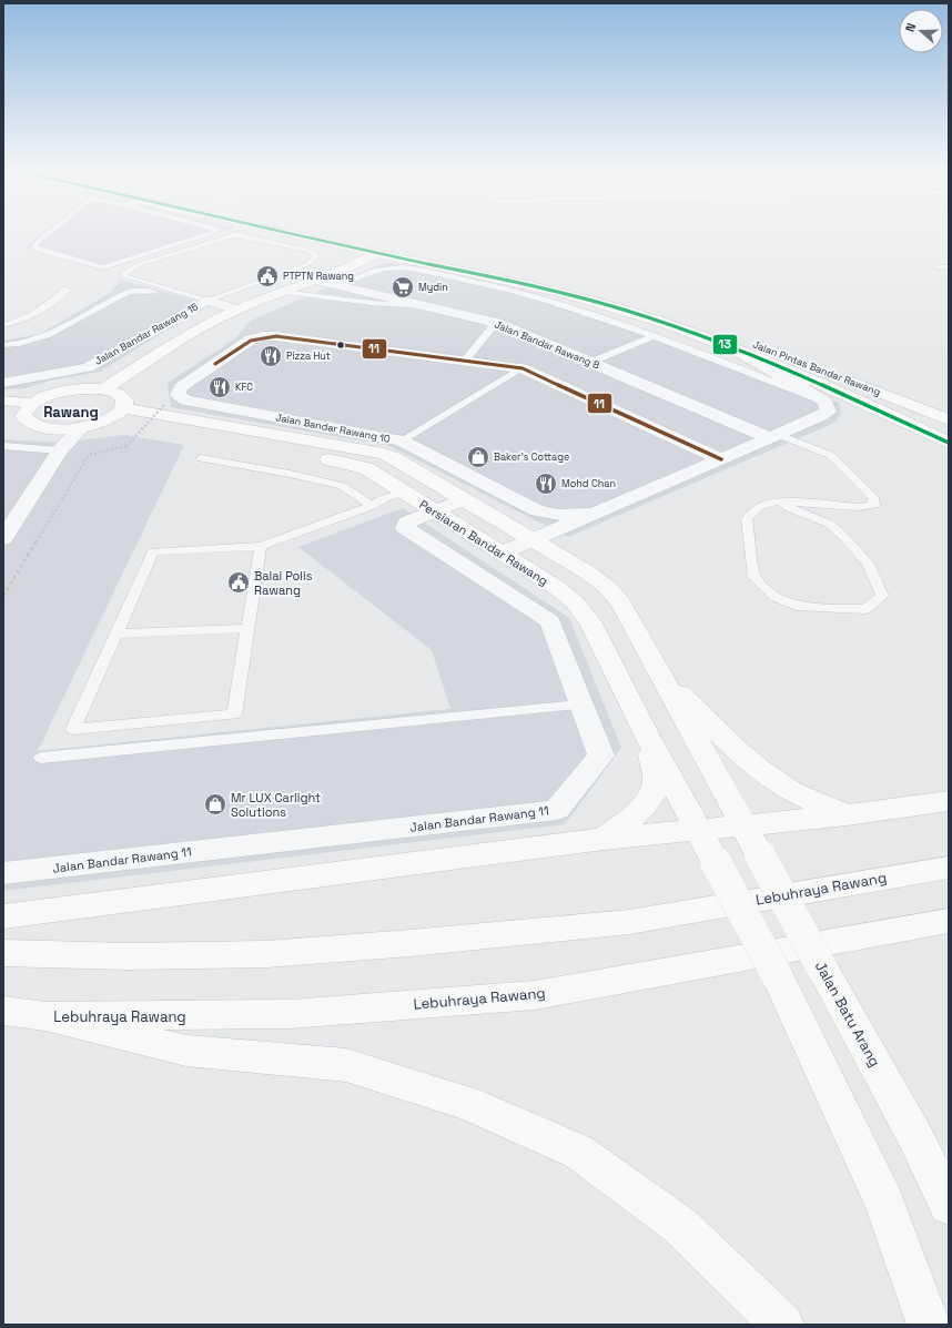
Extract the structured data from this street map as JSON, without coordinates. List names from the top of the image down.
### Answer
{
  "streets": {
    "main road": [
      "Jalan Pintas Bandar Rawang",
      "Persiaran Bandar Rawang",
      "Lebuhraya Rawang",
      "Jalan Batu Arang"
    ],
    "street": [
      "Jalan Bandar Rawang 15",
      "Jalan Bandar Rawang 8",
      "Jalan Bandar Rawang 10",
      "Jalan Bandar Rawang 11"
    ]
  },
  "crossings": [
    ["Persiaran Bandar Rawang", "Jalan Bandar Rawang 11"],
    ["Persiaran Bandar Rawang", "Jalan Batu Arang"]
  ],
  "districts": ["Rawang"],
  "places": {
    "public building": ["PTPTN Rawang", "Balai Polis Rawang"],
    "supermarket": ["Mydin"],
    "restaurant": ["Pizza Hut", "KFC", "Mohd Chan"],
    "shop": ["Baker's Cottage", "Mr LUX Carlight Solutions"]
  },
  "lines": ["transit line 13", "transit line 11"],
  "north": "left"
}
